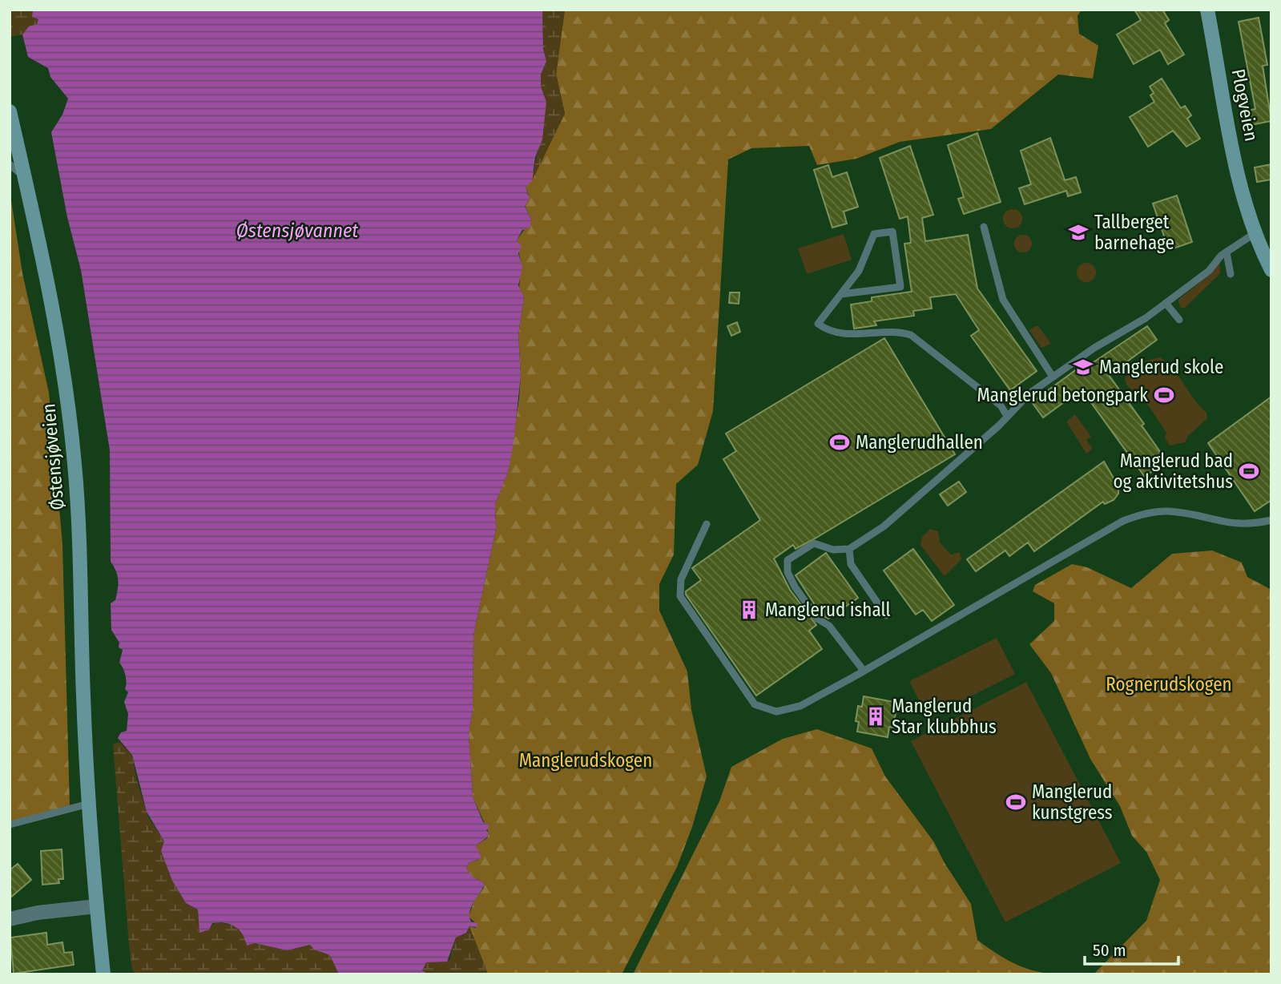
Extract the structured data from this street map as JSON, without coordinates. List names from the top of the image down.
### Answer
{
  "streets": {
    "main road": ["Plogveien", "Østensjøveien"]
  },
  "water": ["Østensjøvannet"],
  "parks": ["Rognerudskogen", "Manglerudskogen"],
  "places": {
    "school or university": ["Tallberget barnehage", "Manglerud skole"],
    "sports": [
      "Manglerud betongpark",
      "Manglerudhallen",
      "Manglerud bad og aktivitetshus",
      "Manglerud kunstgress"
    ],
    "building": ["Manglerud ishall", "Manglerud Star klubbhus"]
  },
  "scale_bar": "50 m"
}
